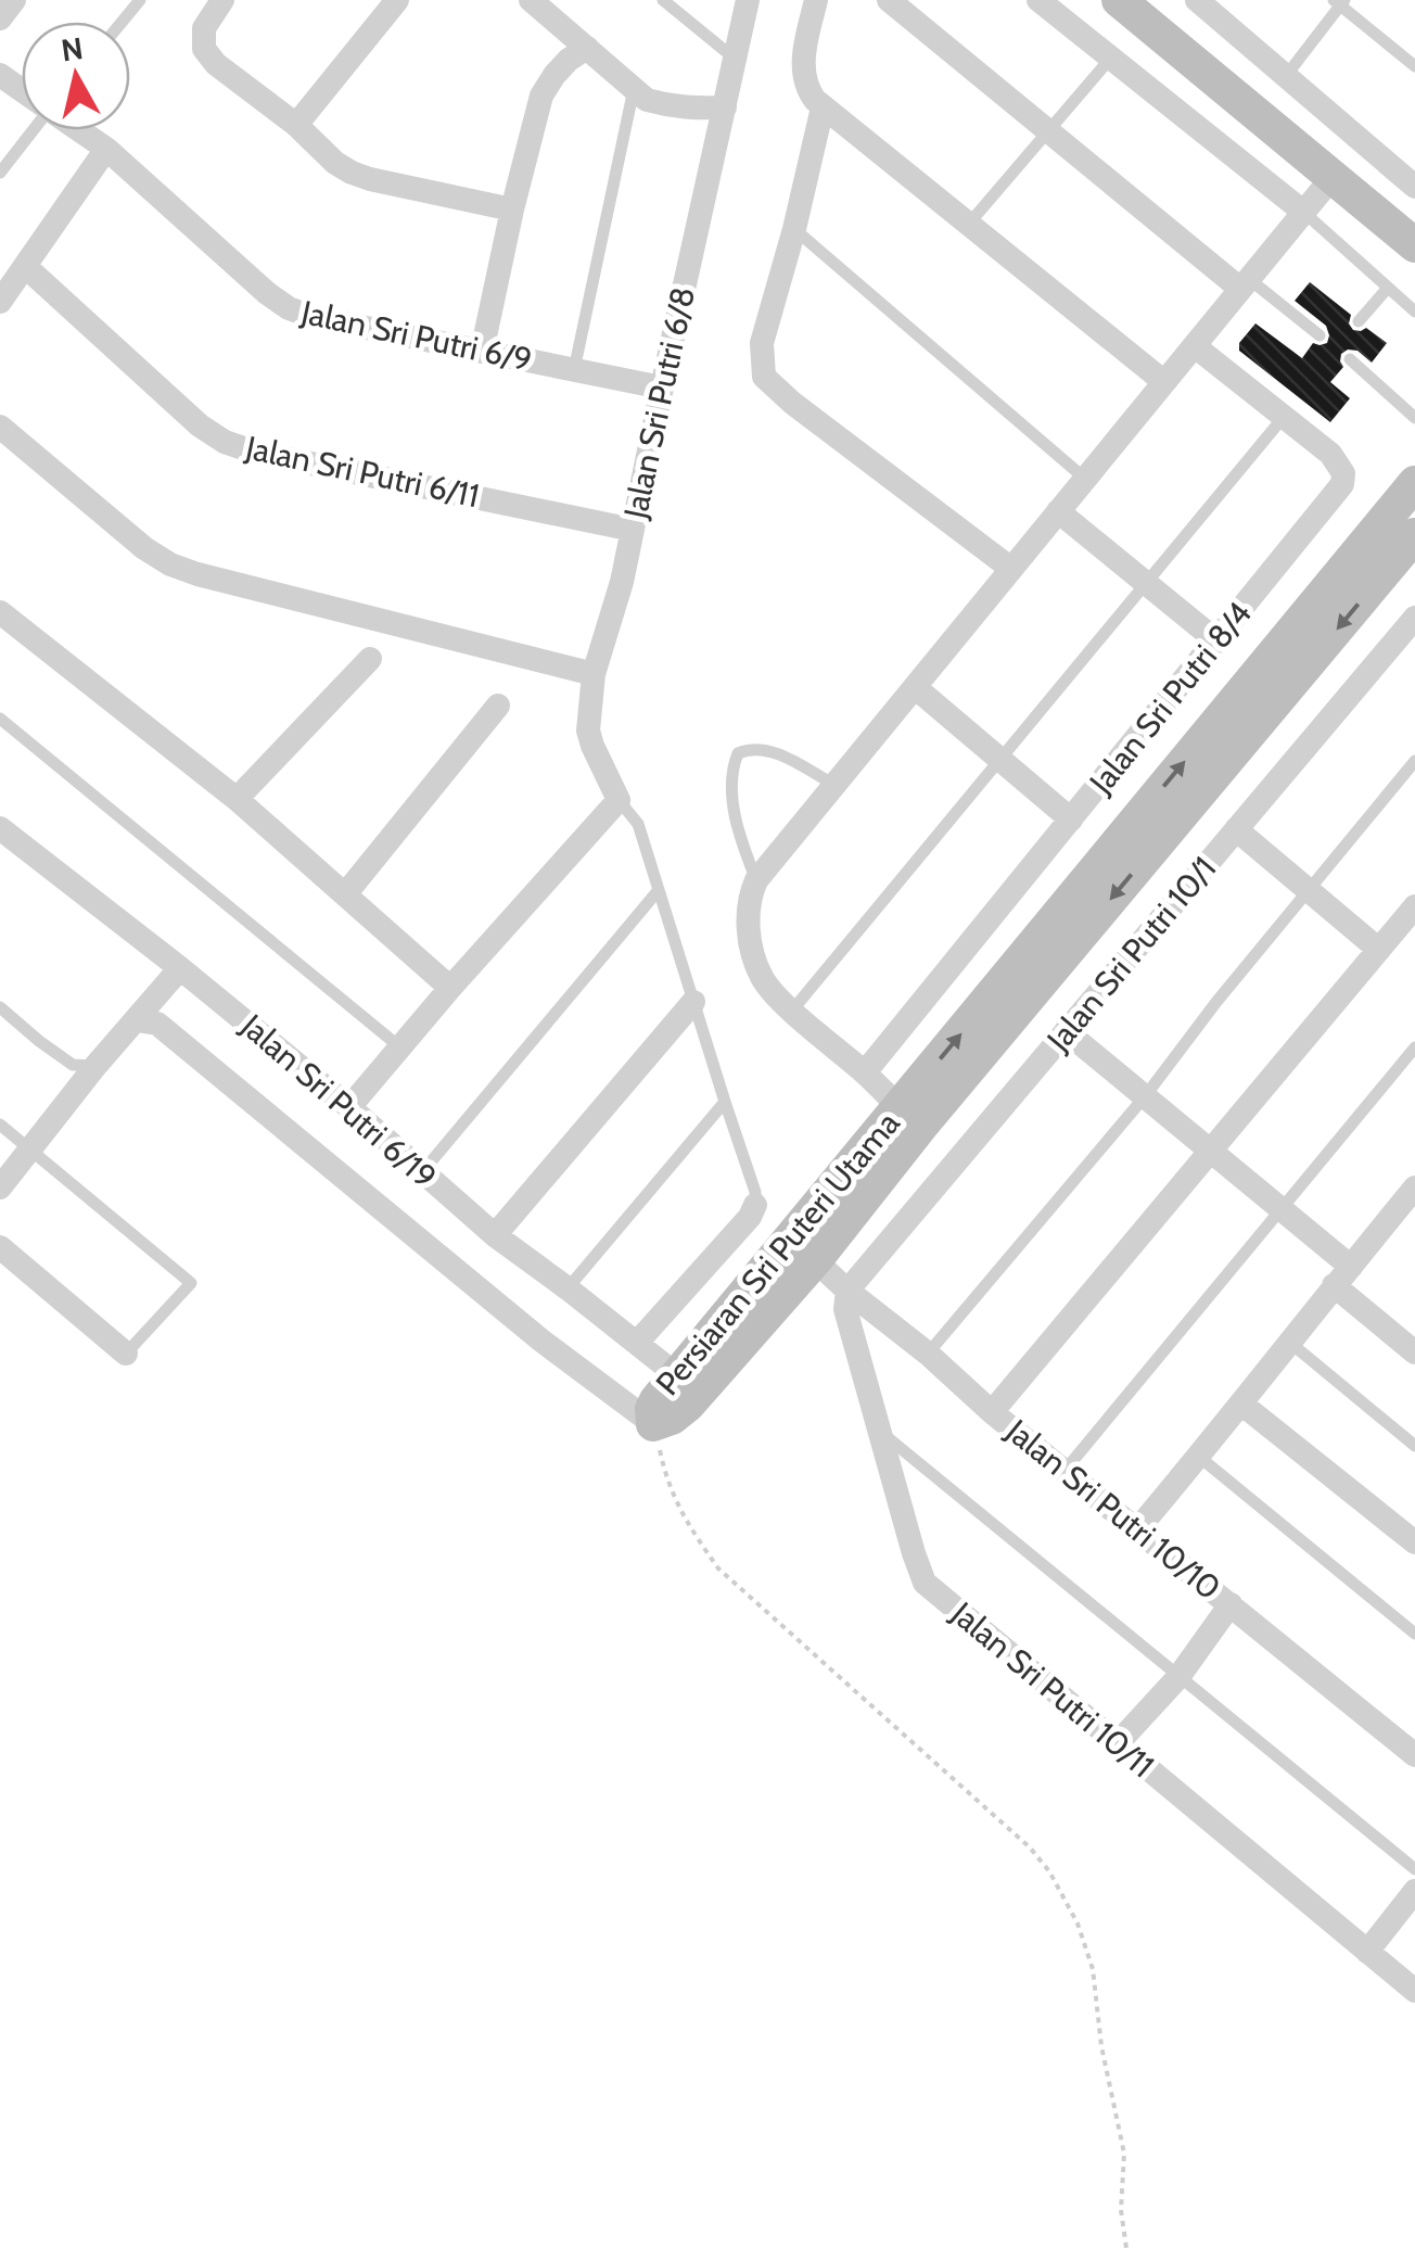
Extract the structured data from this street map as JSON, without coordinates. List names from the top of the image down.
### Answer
{
  "streets": {
    "street": [
      "Jalan Sri Putri 6/9",
      "Jalan Sri Putri 6/8",
      "Jalan Sri Putri 6/11",
      "Jalan Sri Putri 8/4",
      "Jalan Sri Putri 10/1",
      "Jalan Sri Putri 6/19",
      "Persiaran Sri Puteri Utama",
      "Jalan Sri Putri 10/10",
      "Jalan Sri Putri 10/11"
    ]
  },
  "crossings": [
    ["Jalan Sri Putri 6/9", "Jalan Sri Putri 6/8"],
    ["Jalan Sri Putri 6/8", "Jalan Sri Putri 6/11"],
    ["Jalan Sri Putri 10/1", "Jalan Sri Putri 10/10"],
    ["Jalan Sri Putri 10/1", "Jalan Sri Putri 10/11"],
    ["Jalan Sri Putri 6/19", "Persiaran Sri Puteri Utama"],
    ["Persiaran Sri Puteri Utama", "Jalan Sri Putri 10/10"],
    ["Jalan Sri Putri 10/10", "Jalan Sri Putri 10/11"]
  ],
  "north": "top"
}
